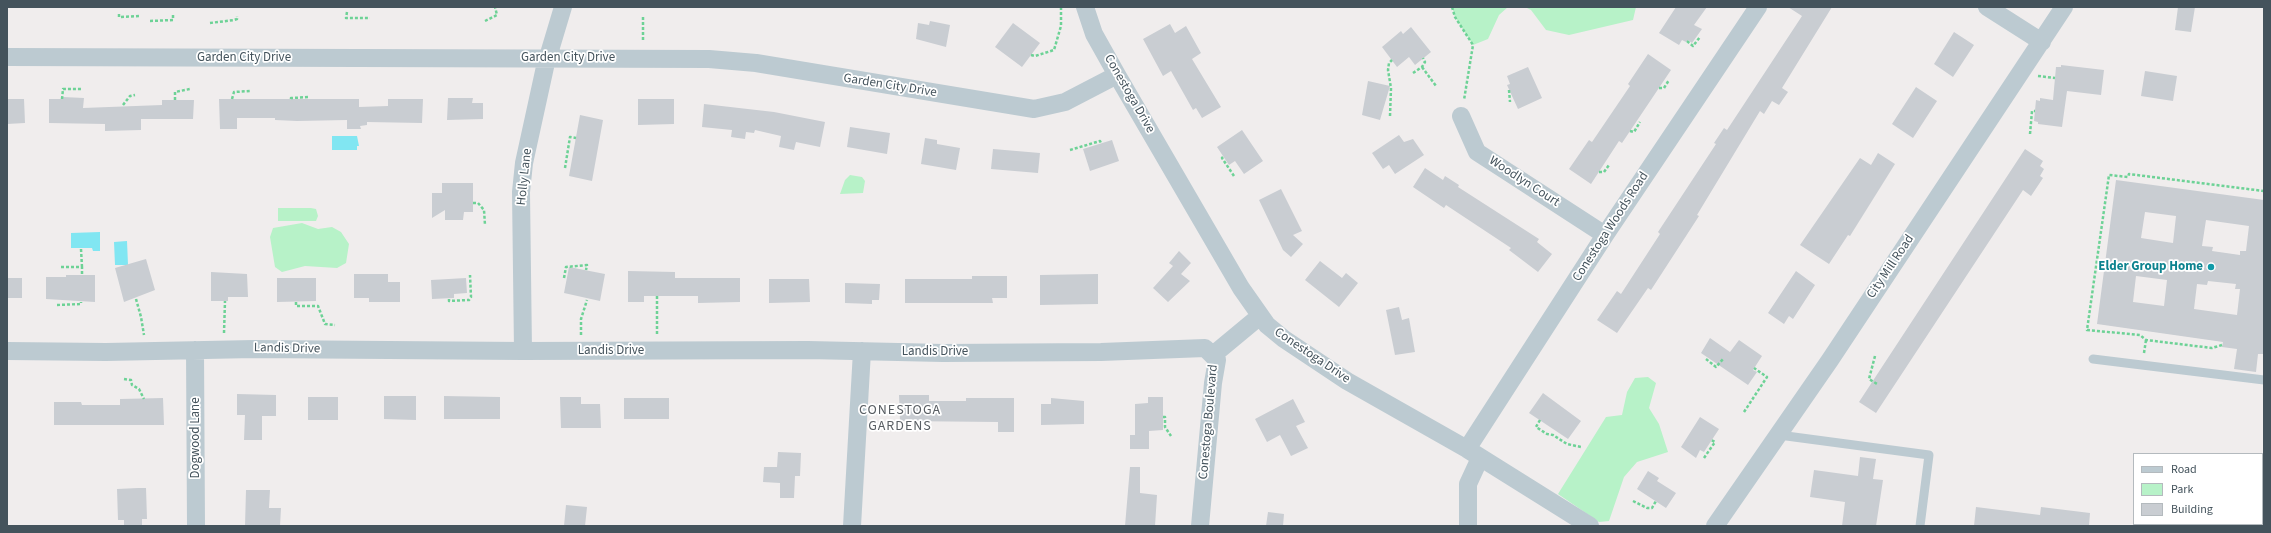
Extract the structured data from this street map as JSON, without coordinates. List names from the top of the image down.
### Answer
{
  "streets": {
    "street": [
      "Garden City Drive",
      "Conestoga Drive",
      "Holly Lane",
      "Woodlyn Court",
      "Conestoga Woods Road",
      "City Mill Road",
      "Landis Drive",
      "Conestoga Boulevard",
      "Dogwood Lane"
    ]
  },
  "crossings": [
    ["Garden City Drive", "Conestoga Drive"],
    ["Garden City Drive", "Holly Lane"],
    ["Conestoga Drive", "Conestoga Woods Road"],
    ["Conestoga Drive", "Conestoga Boulevard"],
    ["Holly Lane", "Landis Drive"],
    ["Woodlyn Court", "Conestoga Woods Road"],
    ["Landis Drive", "Conestoga Boulevard"],
    ["Landis Drive", "Dogwood Lane"]
  ],
  "districts": ["CONESTOGA GARDENS"],
  "places": ["Elder Group Home"],
  "legend": ["Road", "Park", "Building"]
}
